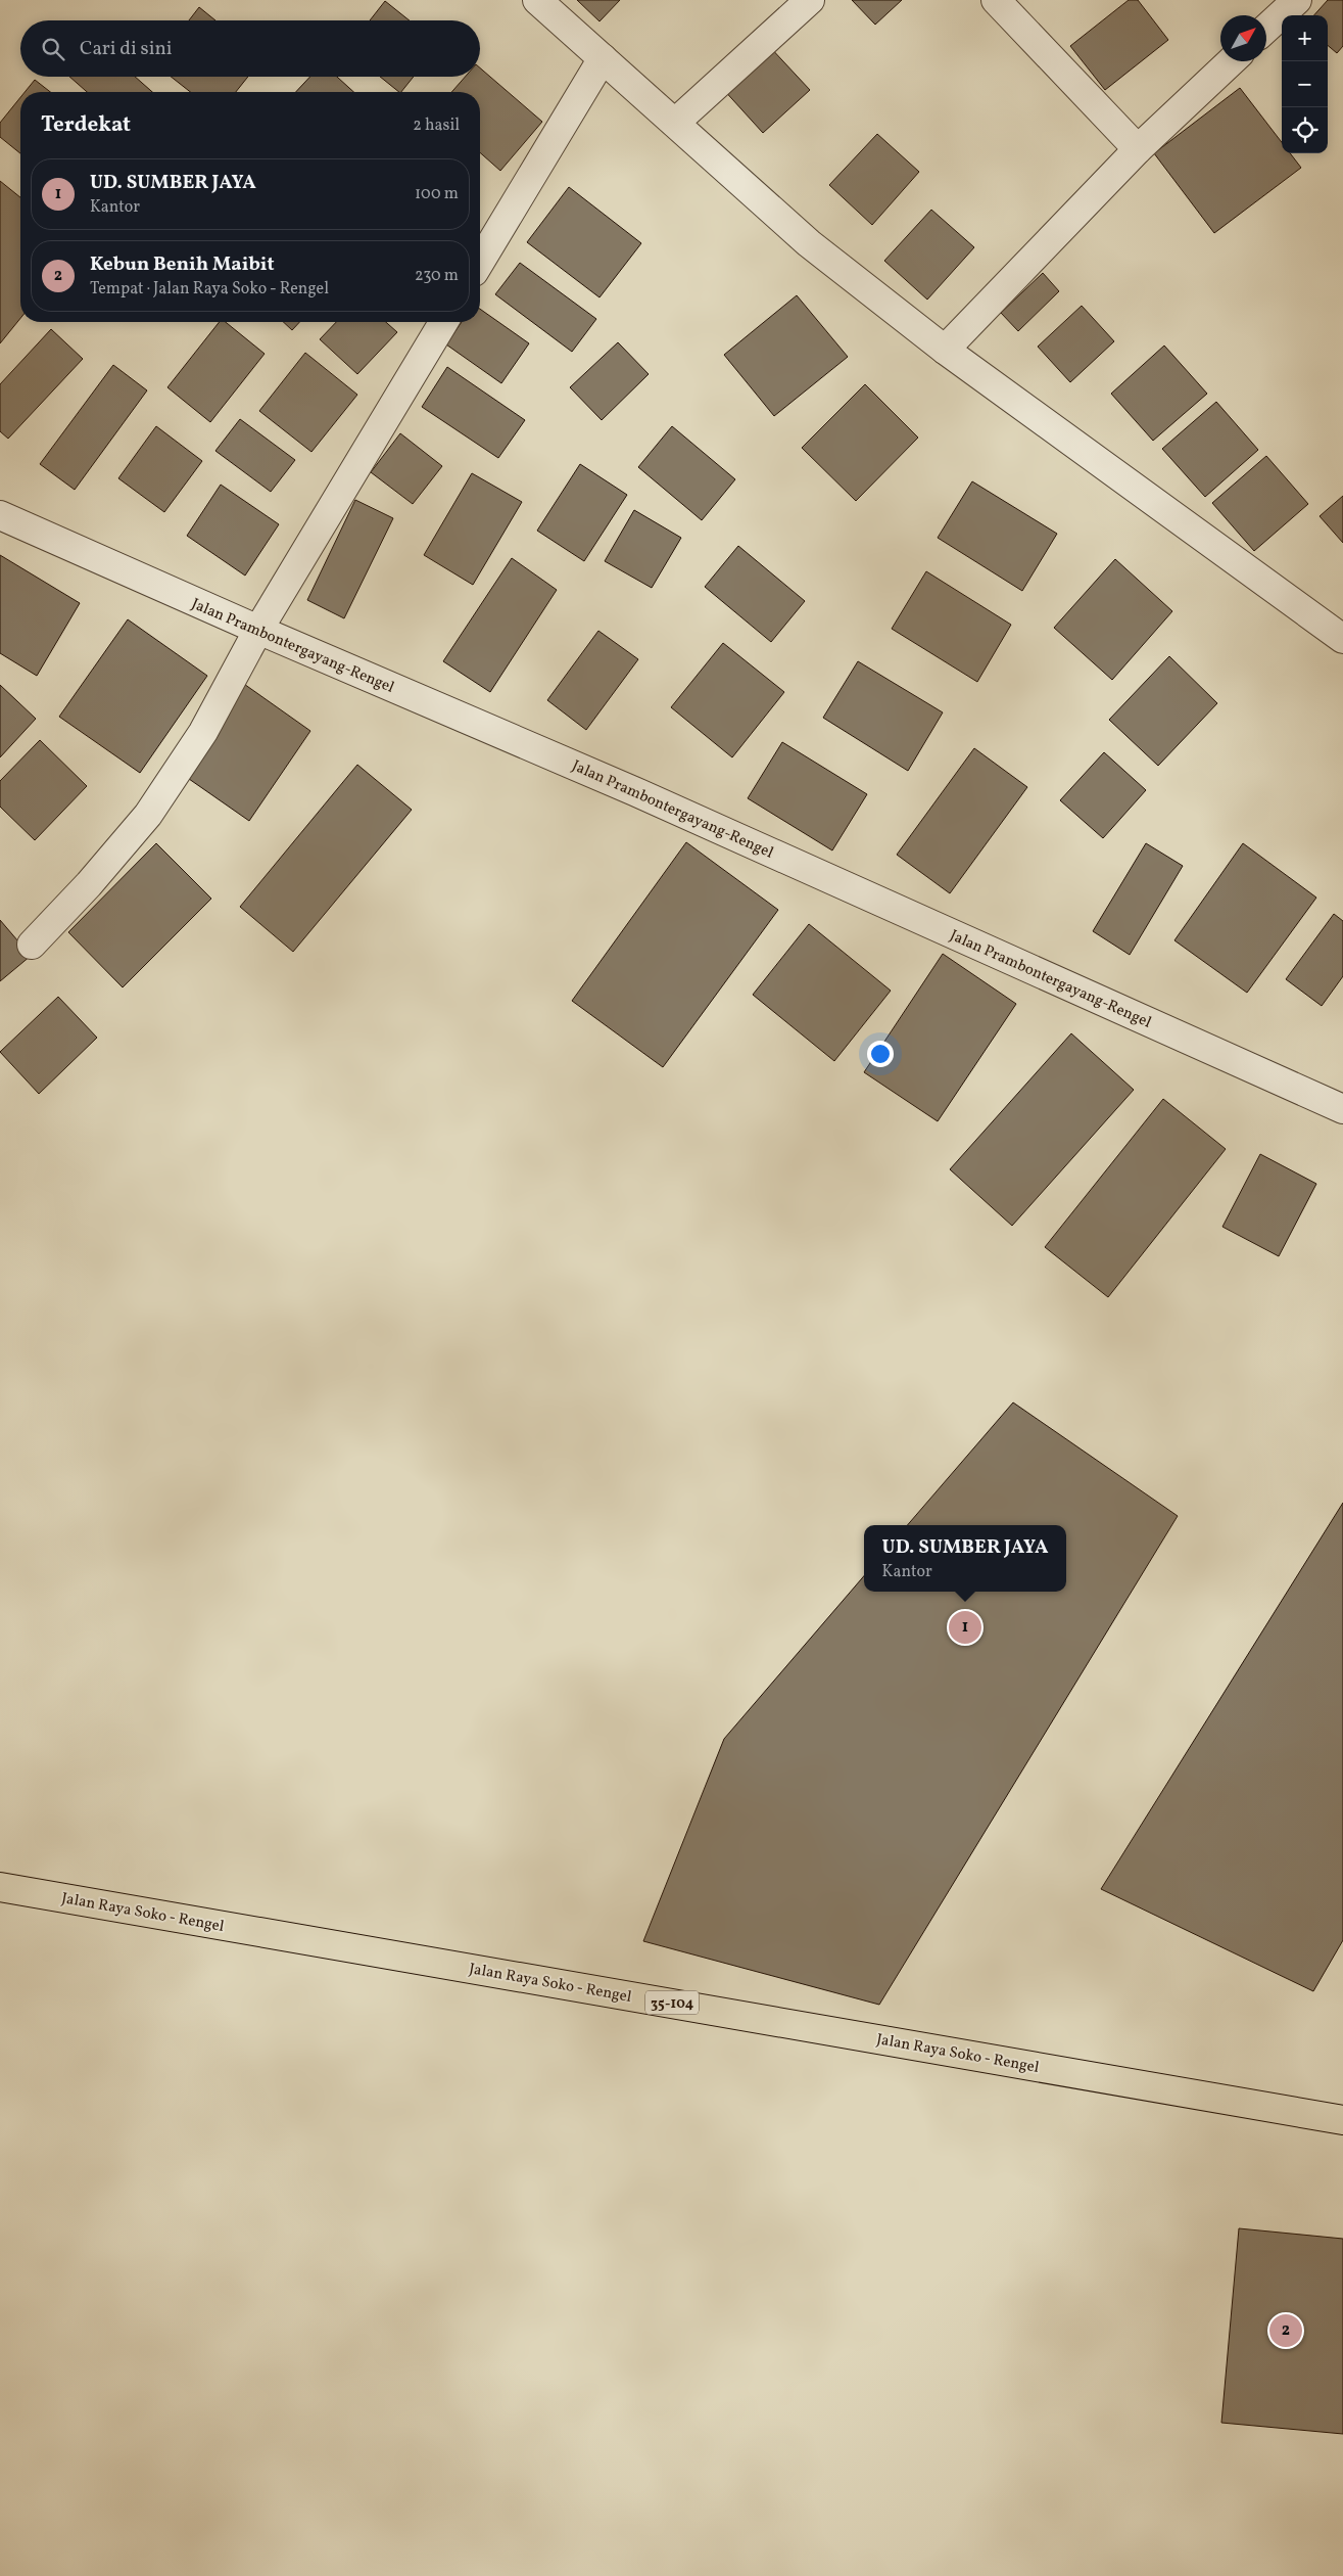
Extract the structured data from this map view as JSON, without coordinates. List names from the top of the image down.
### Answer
{
  "streets": {
    "main road": ["Jalan Raya Soko - Rengel", "35-104"],
    "street": ["Jalan Prambontergayang-Rengel"]
  },
  "north": "top right",
  "page": {
    "map_buttons": ["+", "−"],
    "search": "Cari di sini",
    "heading": ["Terdekat", "2 hasil"],
    "list": [
      {
        "mark": "1",
        "name": "UD. SUMBER JAYA",
        "note": "Kantor",
        "value": "100 m"
      },
      {
        "mark": "2",
        "name": "Kebun Benih Maibit",
        "note": "Tempat · Jalan Raya Soko - Rengel",
        "value": "230 m"
      }
    ],
    "popup": ["UD. SUMBER JAYA", "Kantor"],
    "pins": ["1", "2"]
  }
}
